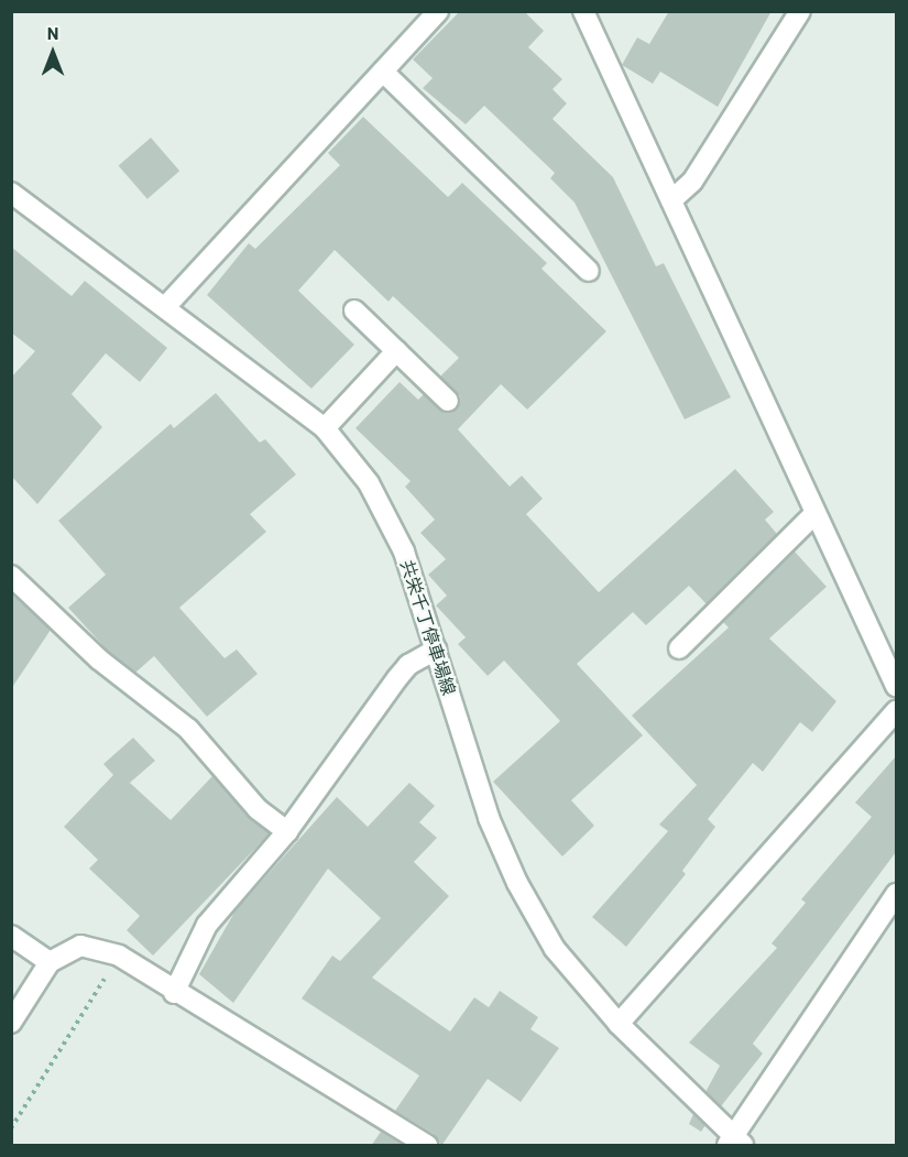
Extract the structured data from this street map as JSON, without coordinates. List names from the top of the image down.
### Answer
{
  "streets": {
    "street": ["共栄千丁停車場線"]
  },
  "north": "top"
}
